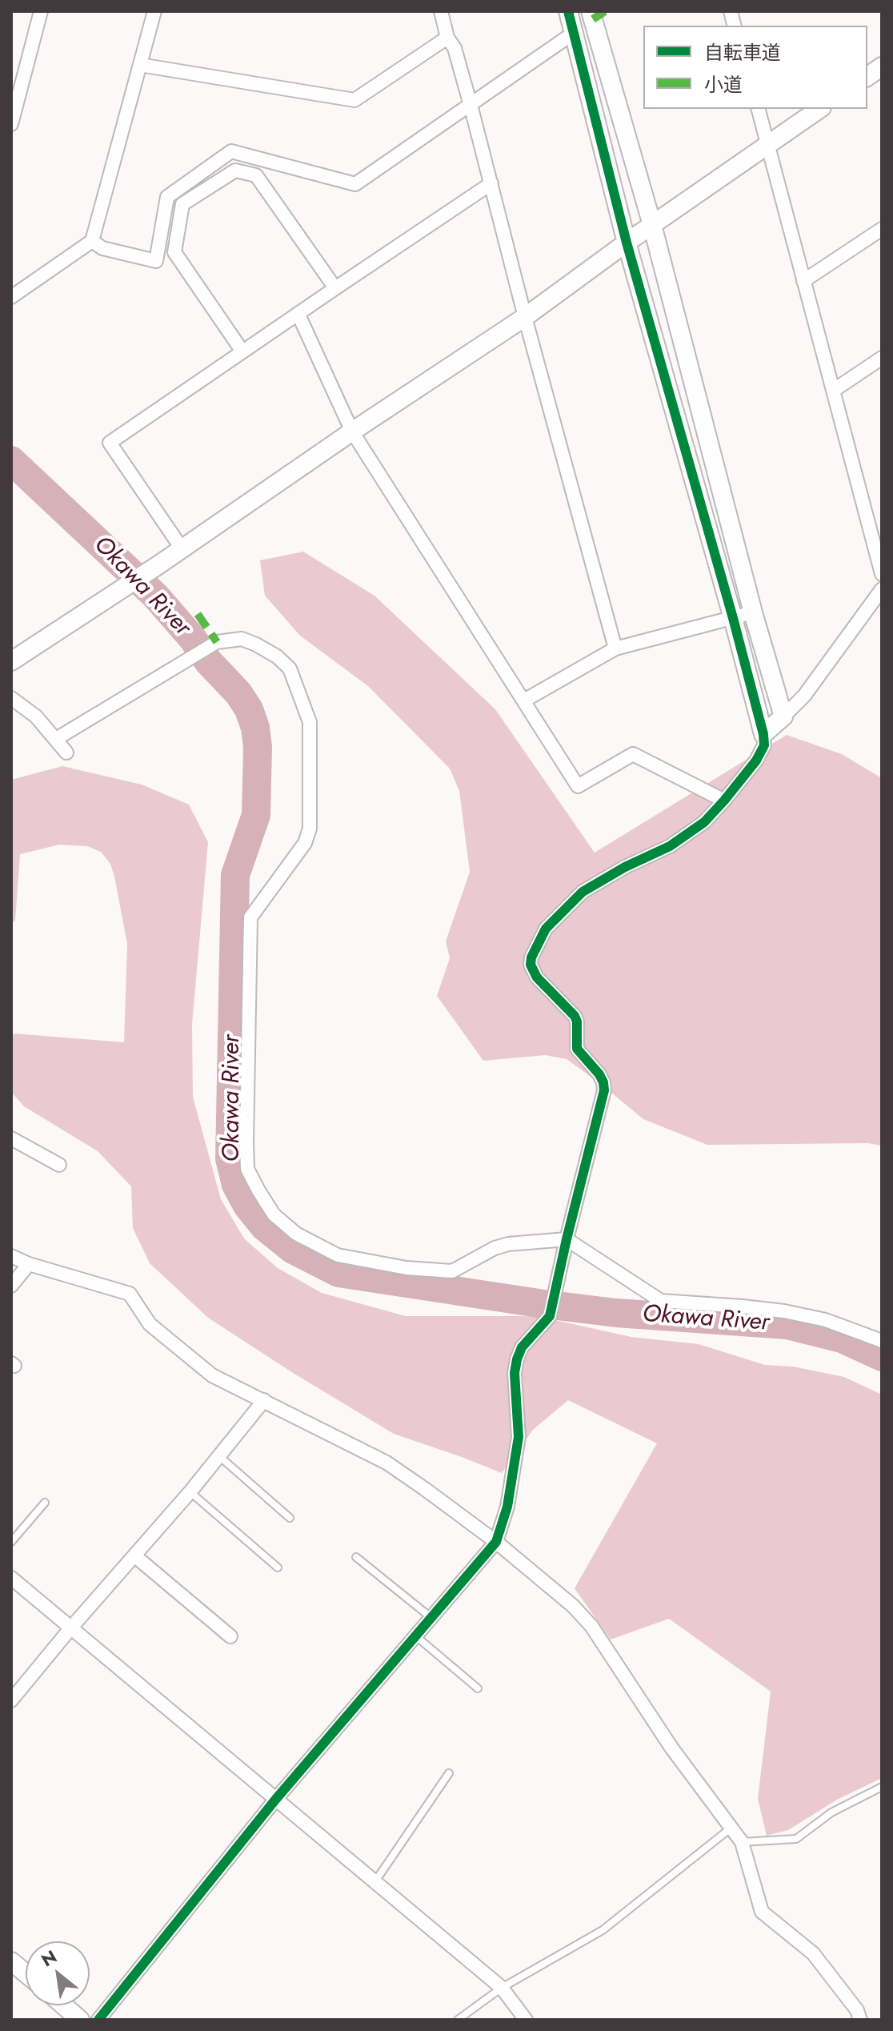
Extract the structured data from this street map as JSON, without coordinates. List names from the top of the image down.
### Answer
{
  "water": ["Okawa River"],
  "legend": ["自転車道", "小道"],
  "north": "top left"
}
